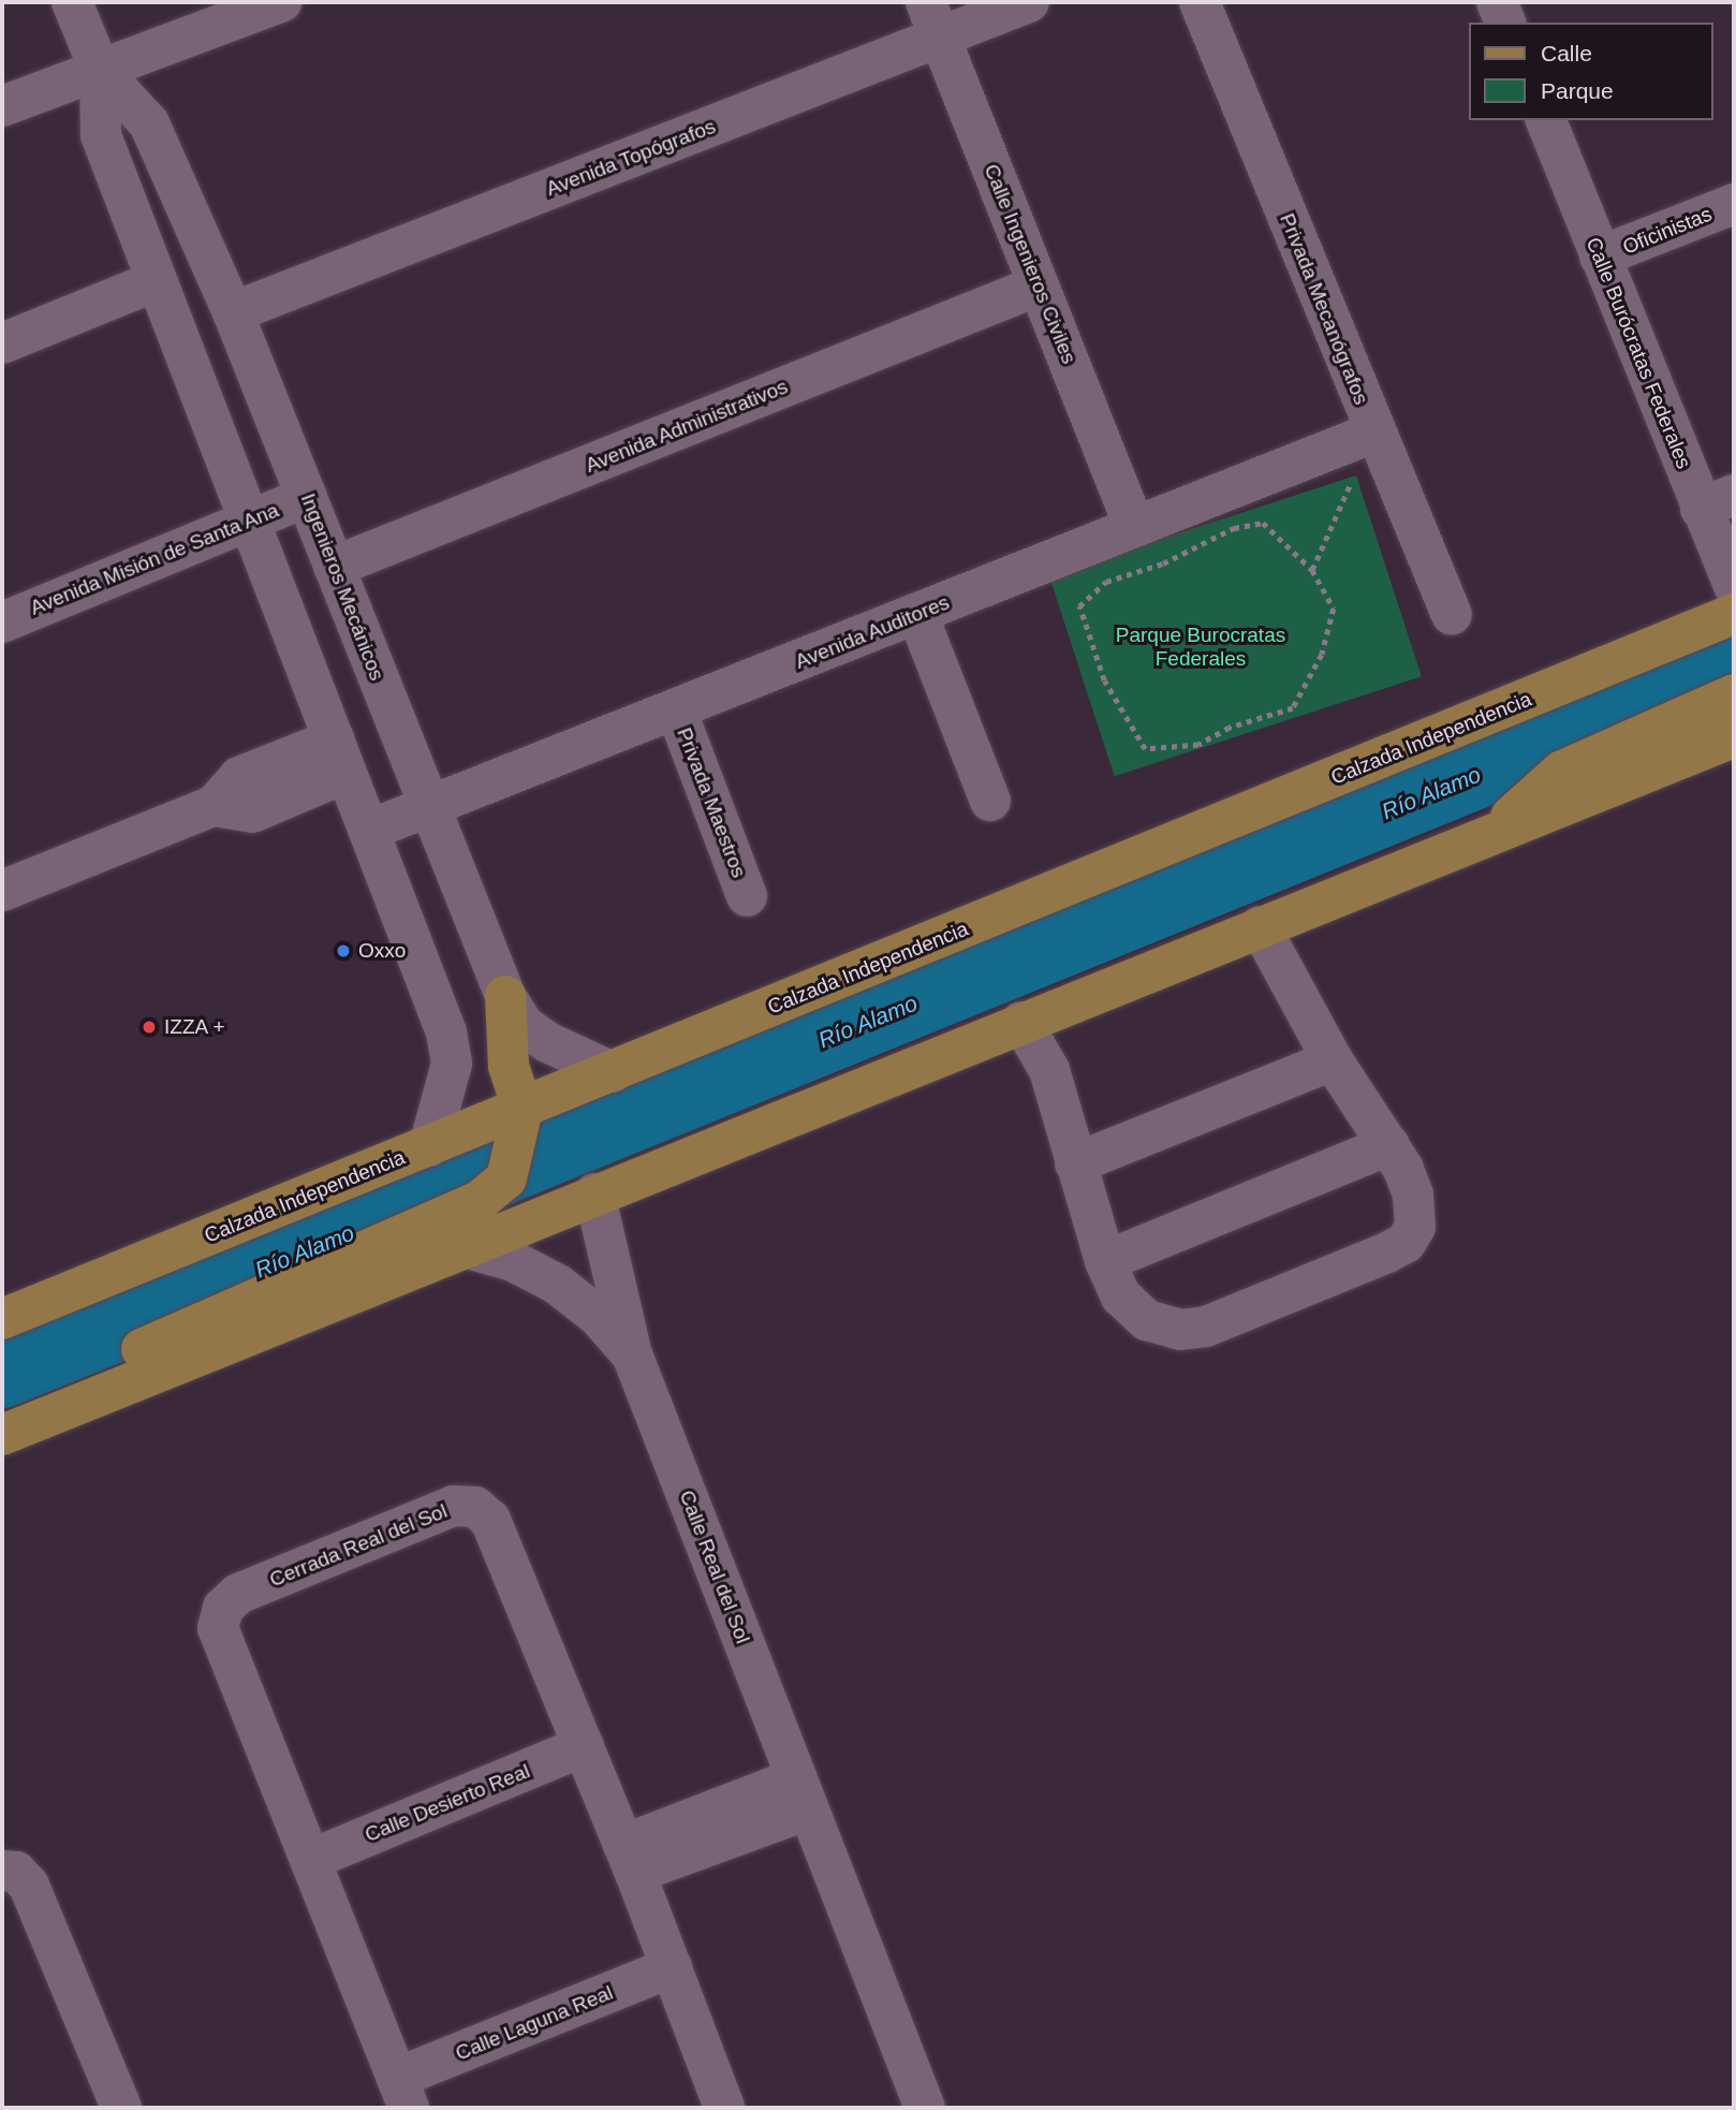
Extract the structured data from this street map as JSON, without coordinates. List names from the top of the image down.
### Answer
{
  "streets": {
    "main road": ["Calzada Independencia"],
    "street": [
      "Avenida Topógrafos",
      "Oficinistas",
      "Calle Ingenieros Civiles",
      "Privada Mecanógrafos",
      "Calle Burócratas Federales",
      "Avenida Administrativos",
      "Avenida Misión de Santa Ana",
      "Ingenieros Mecánicos",
      "Avenida Auditores",
      "Privada Maestros",
      "Cerrada Real del Sol",
      "Calle Real del Sol",
      "Calle Desierto Real",
      "Calle Laguna Real"
    ]
  },
  "crossings": [
    ["Avenida Topógrafos", "Calle Ingenieros Civiles"],
    ["Avenida Topógrafos", "Ingenieros Mecánicos"],
    ["Oficinistas", "Calle Burócratas Federales"],
    ["Calle Ingenieros Civiles", "Avenida Administrativos"],
    ["Calle Ingenieros Civiles", "Avenida Auditores"],
    ["Privada Mecanógrafos", "Avenida Auditores"],
    ["Avenida Administrativos", "Ingenieros Mecánicos"],
    ["Avenida Misión de Santa Ana", "Ingenieros Mecánicos"],
    ["Ingenieros Mecánicos", "Avenida Auditores"],
    ["Ingenieros Mecánicos", "Calzada Independencia"],
    ["Avenida Auditores", "Privada Maestros"],
    ["Cerrada Real del Sol", "Calle Desierto Real"],
    ["Cerrada Real del Sol", "Calle Laguna Real"]
  ],
  "water": ["Río Alamo"],
  "parks": ["Parque Burocratas Federales"],
  "places": ["Oxxo", "IZZA +"],
  "legend": ["Calle", "Parque"]
}
